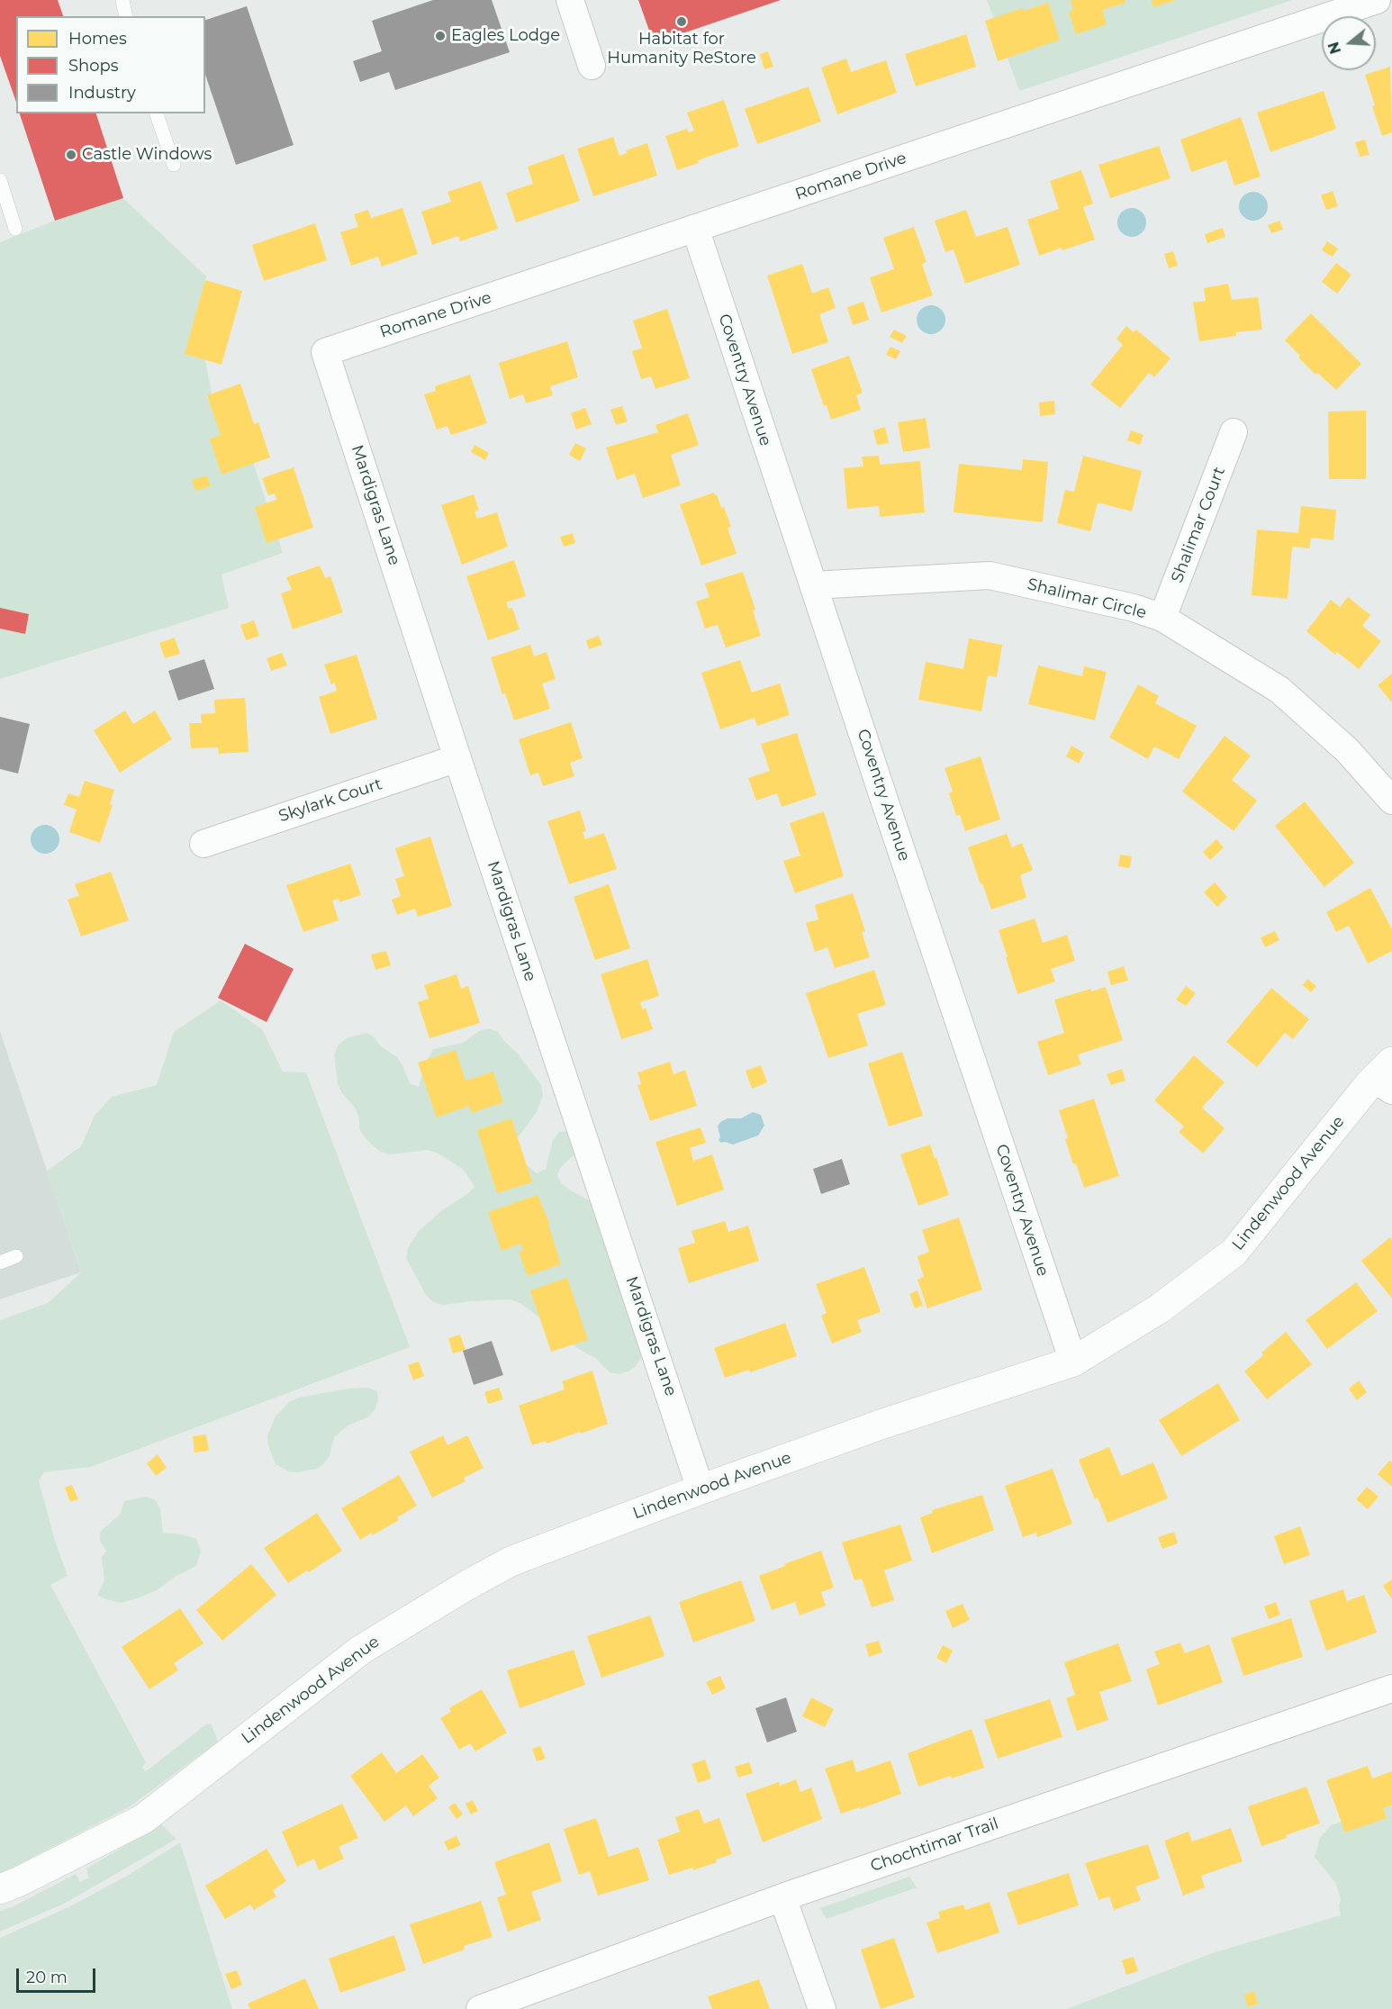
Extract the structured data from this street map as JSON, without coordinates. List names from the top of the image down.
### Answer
{
  "streets": {
    "street": [
      "Romane Drive",
      "Coventry Avenue",
      "Mardigras Lane",
      "Shalimar Court",
      "Shalimar Circle",
      "Skylark Court",
      "Lindenwood Avenue",
      "Chochtimar Trail"
    ]
  },
  "crossings": [
    ["Romane Drive", "Coventry Avenue"],
    ["Romane Drive", "Mardigras Lane"],
    ["Coventry Avenue", "Shalimar Circle"],
    ["Coventry Avenue", "Lindenwood Avenue"],
    ["Mardigras Lane", "Skylark Court"],
    ["Mardigras Lane", "Lindenwood Avenue"],
    ["Shalimar Court", "Shalimar Circle"]
  ],
  "places": ["Habitat for Humanity ReStore", "Eagles Lodge", "Castle Windows"],
  "legend": ["Homes", "Shops", "Industry"],
  "scale_bar": "20 m",
  "north": "left"
}
